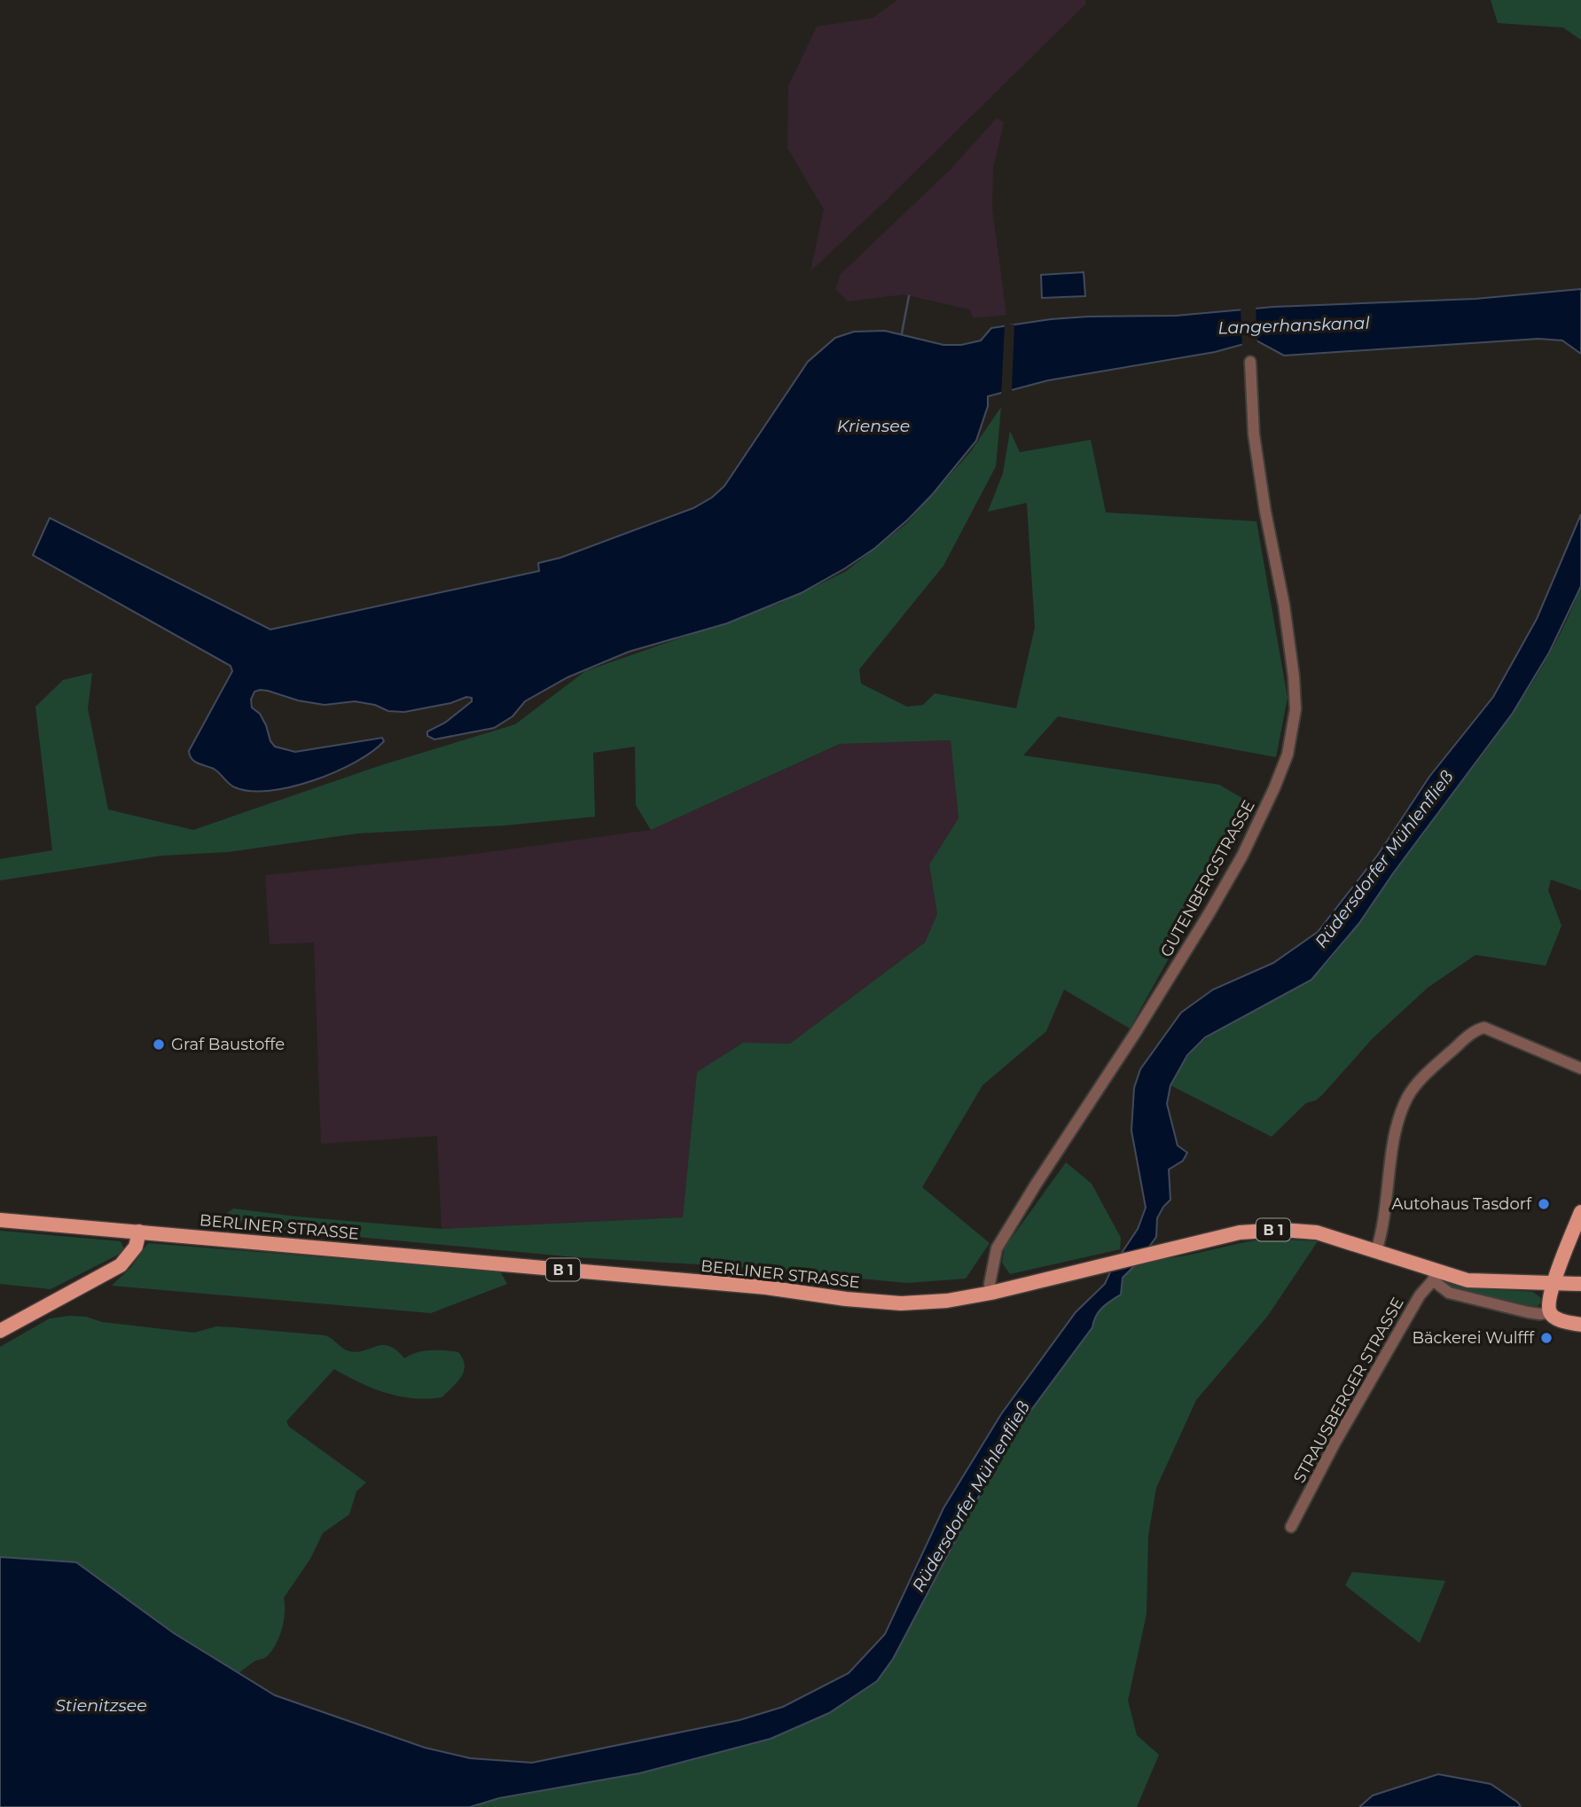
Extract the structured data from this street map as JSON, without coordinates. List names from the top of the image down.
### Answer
{
  "streets": {
    "main road": ["BERLINER STRASSE", "B 1"],
    "street": ["GUTENBERGSTRASSE", "STRAUSBERGER STRASSE"]
  },
  "crossings": [
    ["GUTENBERGSTRASSE", "BERLINER STRASSE"],
    ["BERLINER STRASSE", "B 1"],
    ["BERLINER STRASSE", "STRAUSBERGER STRASSE"]
  ],
  "water": [
    "Langerhanskanal",
    "Kriensee",
    "Rüdersdorfer Mühlenfließ",
    "Stienitzsee"
  ],
  "places": ["Graf Baustoffe", "Autohaus Tasdorf", "Bäckerei Wulfff"]
}
